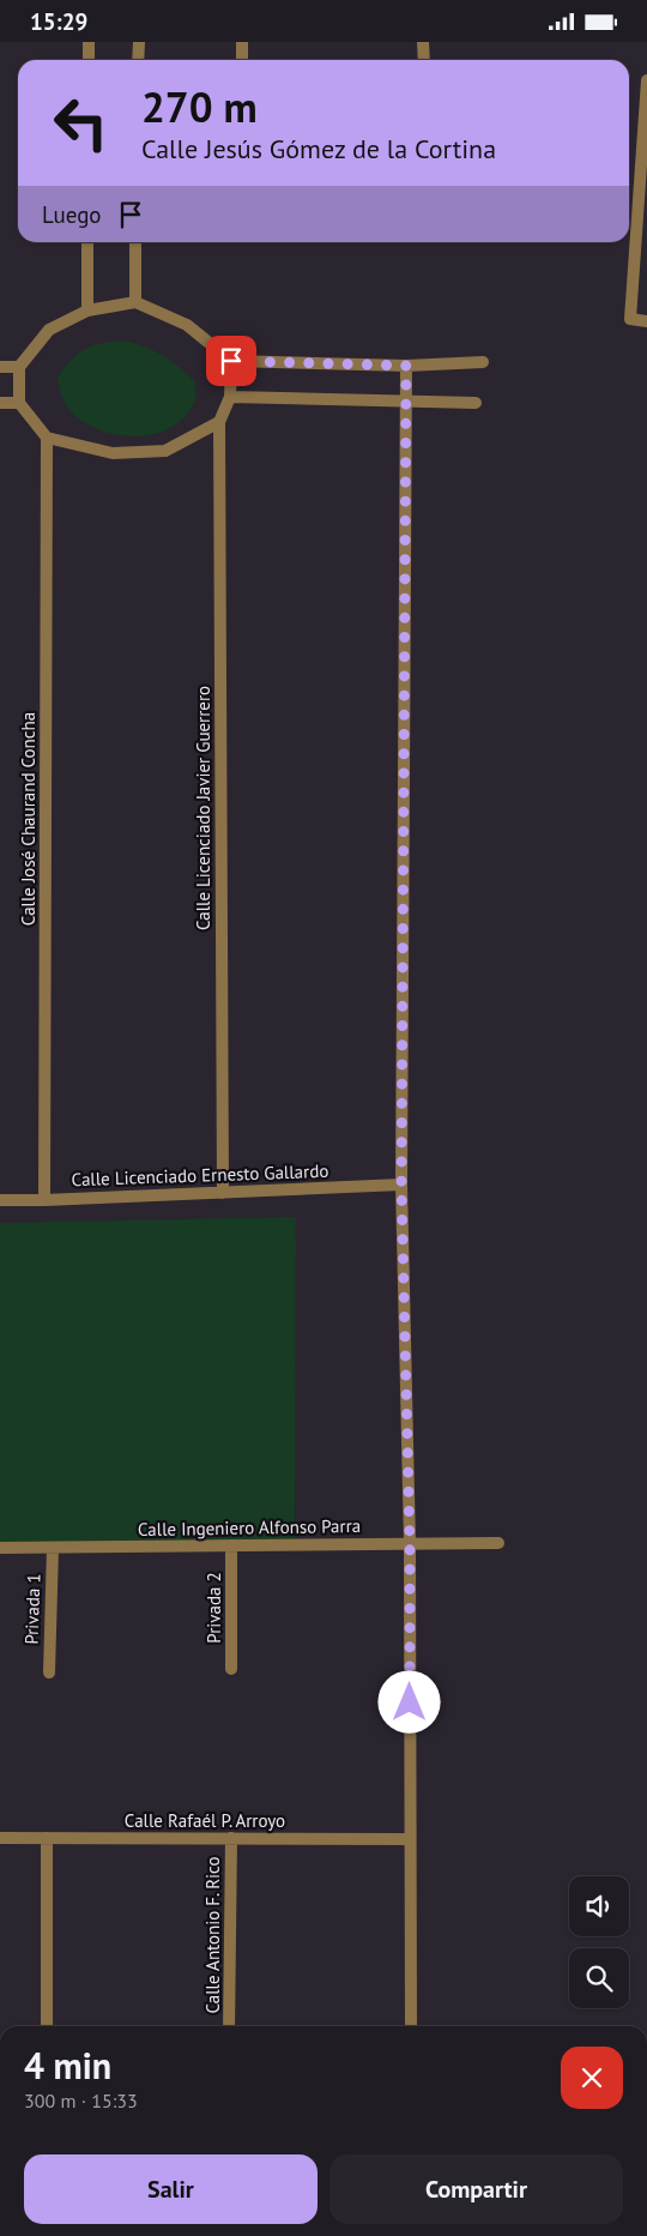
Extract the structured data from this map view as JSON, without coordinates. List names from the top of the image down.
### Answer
{
  "streets": {
    "street": [
      "Calle Licenciado Javier Guerrero",
      "Calle José Chaurand Concha",
      "Calle Licenciado Ernesto Gallardo",
      "Calle Ingeniero Alfonso Parra",
      "Privada 2",
      "Privada 1",
      "Calle Rafaél P. Arroyo",
      "Calle Antonio F. Rico"
    ]
  },
  "crossings": [
    ["Calle Licenciado Javier Guerrero", "Calle José Chaurand Concha"],
    ["Calle Licenciado Javier Guerrero", "Calle Licenciado Ernesto Gallardo"],
    ["Calle José Chaurand Concha", "Calle Licenciado Ernesto Gallardo"],
    ["Calle Ingeniero Alfonso Parra", "Privada 2"],
    ["Calle Ingeniero Alfonso Parra", "Privada 1"],
    ["Calle Rafaél P. Arroyo", "Calle Antonio F. Rico"]
  ],
  "page": {
    "status": "15:29",
    "turn": ["270 m", "Calle Jesús Gómez de la Cortina"],
    "then": "Luego",
    "heading": ["4 min", "300 m · 15:33"],
    "buttons": ["Salir", "Compartir"]
  }
}
